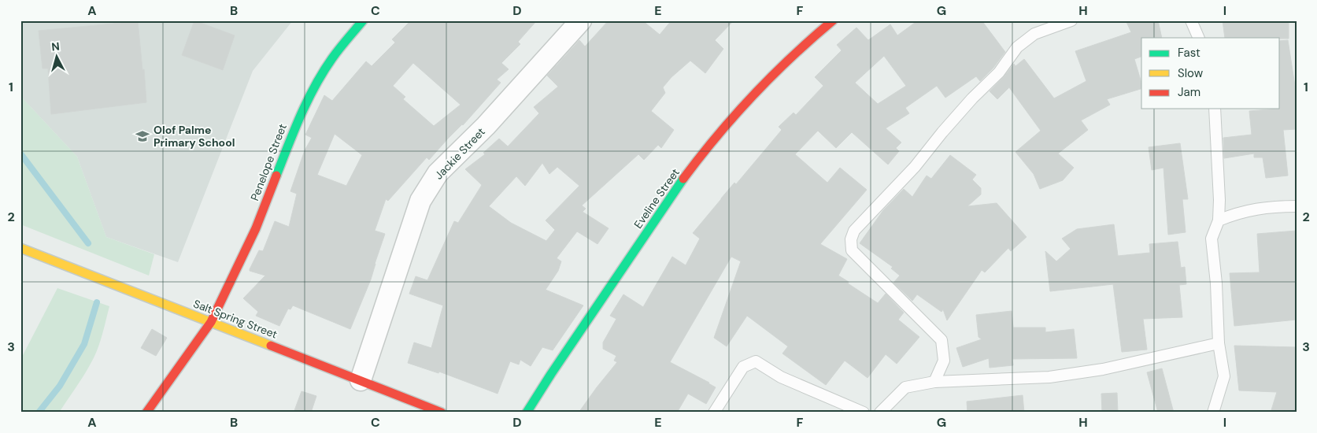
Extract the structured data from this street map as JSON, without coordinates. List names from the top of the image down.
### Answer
{
  "streets": {
    "street": [
      "Jackie Street",
      "Penelope Street",
      "Eveline Street",
      "Salt Spring Street"
    ]
  },
  "crossings": [
    ["Jackie Street", "Salt Spring Street"],
    ["Penelope Street", "Salt Spring Street"]
  ],
  "places": {
    "school or university": ["Olof Palme Primary School"]
  },
  "legend": ["Fast", "Slow", "Jam"],
  "north": "top",
  "grid": {
    "columns": [
      "A",
      "B",
      "C",
      "D",
      "E",
      "F",
      "G",
      "H",
      "I"
    ],
    "rows": ["1", "2", "3"]
  }
}
